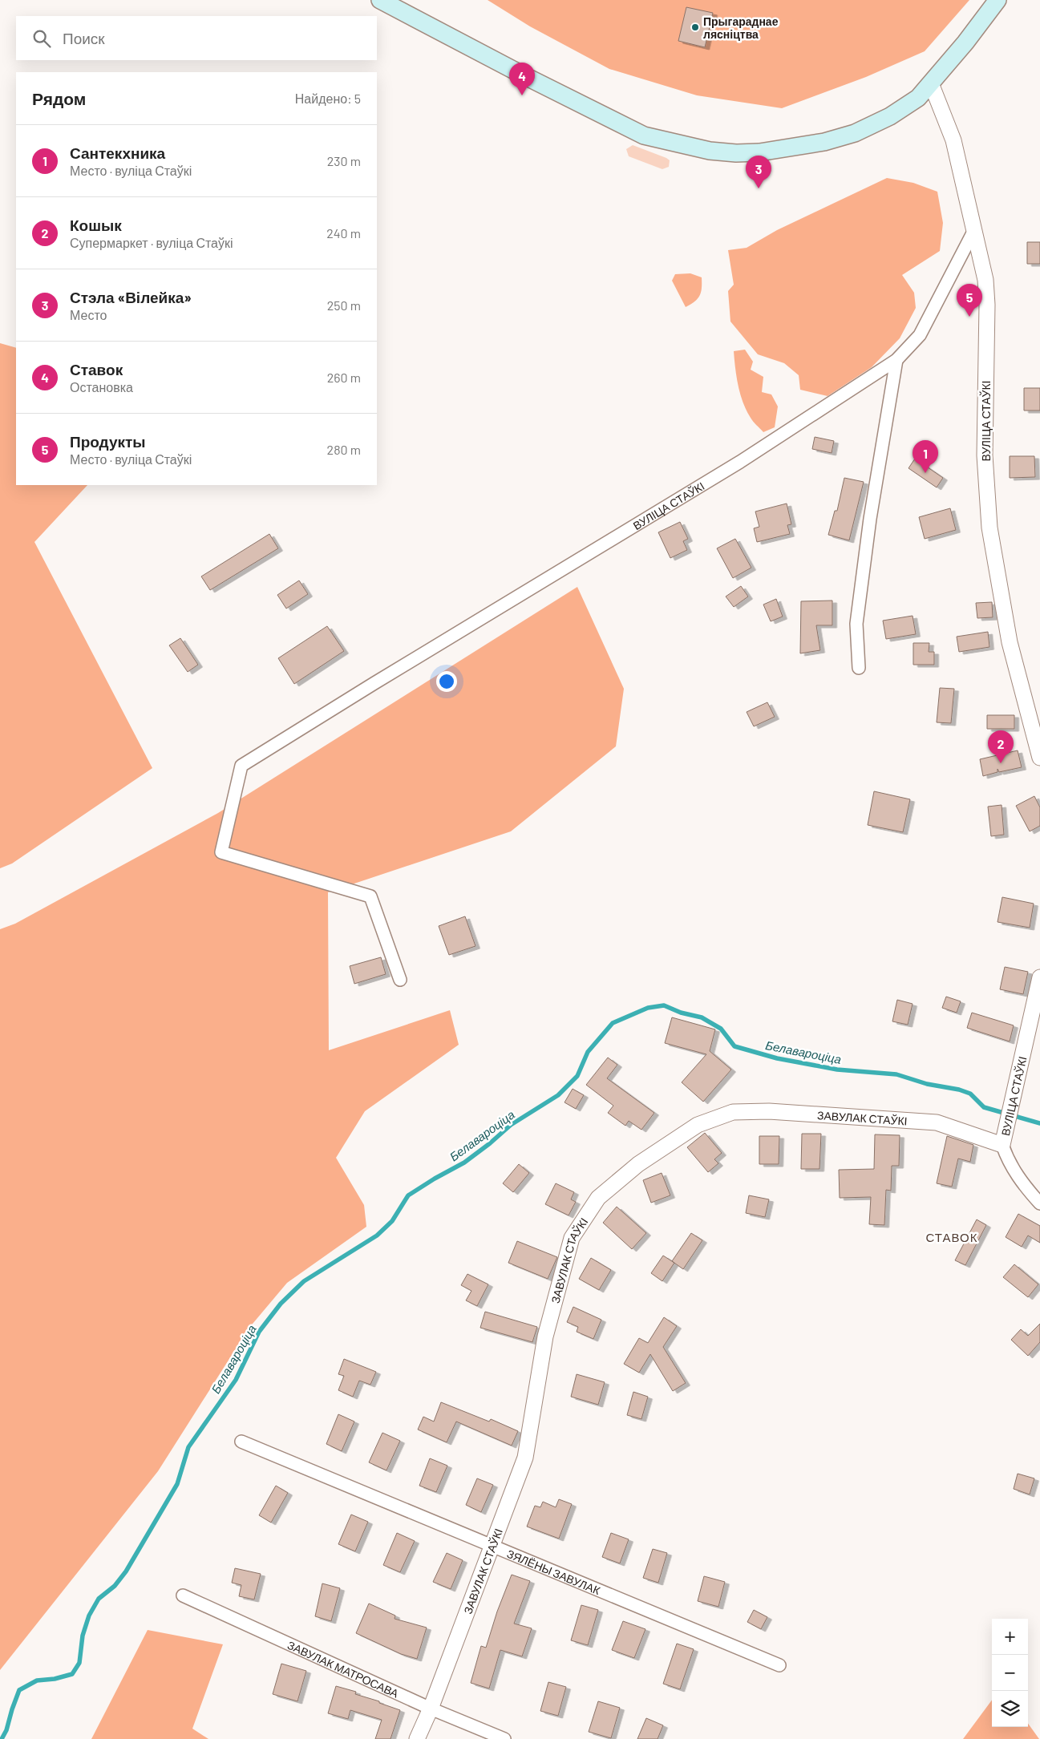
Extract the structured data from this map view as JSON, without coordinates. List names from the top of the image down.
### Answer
{
  "streets": {
    "street": [
      "ВУЛІЦА СТАЎКІ",
      "ЗАВУЛАК СТАЎКІ",
      "ЗЯЛЁНЫ ЗАВУЛАК",
      "ЗАВУЛАК МАТРОСАВА"
    ]
  },
  "crossings": [
    ["ВУЛІЦА СТАЎКІ", "ЗАВУЛАК СТАЎКІ"],
    ["ЗАВУЛАК СТАЎКІ", "ЗЯЛЁНЫ ЗАВУЛАК"],
    ["ЗАВУЛАК СТАЎКІ", "ЗАВУЛАК МАТРОСАВА"]
  ],
  "districts": ["СТАВОК"],
  "water": ["Белавароціца"],
  "places": ["Прыгараднае лясніцтва"],
  "page": {
    "search": "Поиск",
    "pins": [
      "4",
      "3",
      "5",
      "1",
      "2"
    ],
    "heading": ["Рядом", "Найдено: 5"],
    "list": [
      {
        "mark": "1",
        "name": "Сантекхника",
        "note": "Место · вуліца Стаўкі",
        "value": "230 m"
      },
      {
        "mark": "2",
        "name": "Кошык",
        "note": "Супермаркет · вуліца Стаўкі",
        "value": "240 m"
      },
      {
        "mark": "3",
        "name": "Стэла «Вілейка»",
        "note": "Место",
        "value": "250 m"
      },
      {
        "mark": "4",
        "name": "Ставок",
        "note": "Остановка",
        "value": "260 m"
      },
      {
        "mark": "5",
        "name": "Продукты",
        "note": "Место · вуліца Стаўкі",
        "value": "280 m"
      }
    ],
    "map_buttons": ["+", "−"]
  }
}
